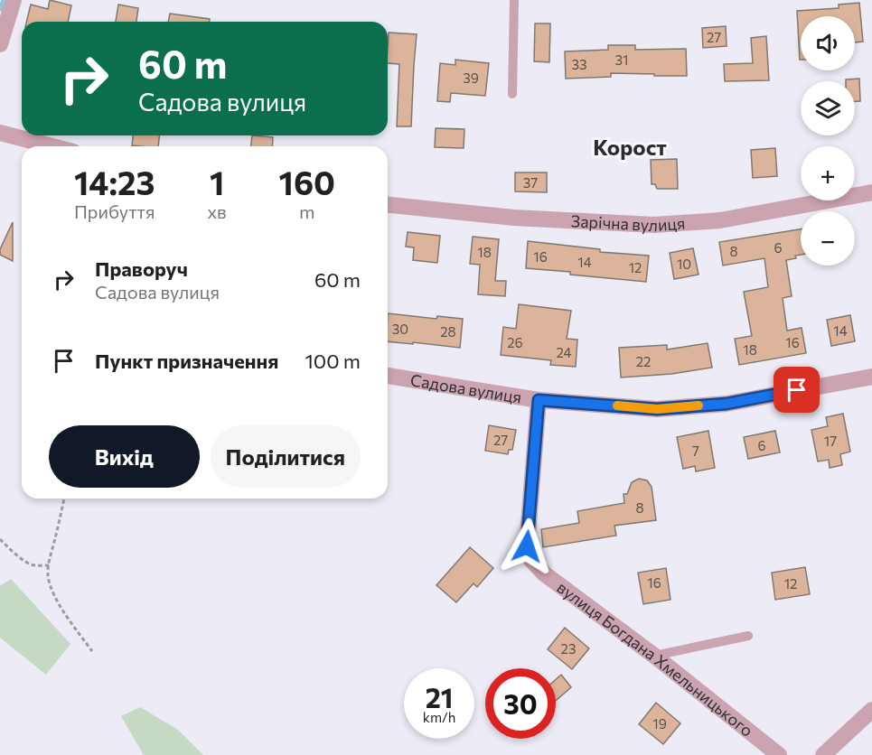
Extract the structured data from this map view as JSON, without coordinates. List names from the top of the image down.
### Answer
{
  "streets": {
    "street": ["Зарічна вулиця", "Садова вулиця", "вулиця Богдана Хмельницького"]
  },
  "crossings": [
    ["Садова вулиця", "вулиця Богдана Хмельницького"]
  ],
  "districts": ["Корост"],
  "house_numbers": [
    "27",
    "31",
    "33",
    "39",
    "37",
    "6",
    "8",
    "18",
    "16",
    "14",
    "10",
    "12",
    "30",
    "14",
    "28",
    "26",
    "16",
    "18",
    "24",
    "22",
    "27",
    "17",
    "6",
    "7",
    "8",
    "16",
    "12",
    "23",
    "19"
  ],
  "page": {
    "map_buttons": ["+", "−"],
    "turn": ["60 m", "Садова вулиця"],
    "eta": [
      "14:23",
      "Прибуття",
      "1",
      "хв",
      "160",
      "m"
    ],
    "list": [
      {
        "name": "Праворуч",
        "note": "Садова вулиця",
        "value": "60 m"
      },
      {
        "name": "Пункт призначення",
        "value": "100 m"
      }
    ],
    "buttons": ["Вихід", "Поділитися"],
    "speed": "21 km/h",
    "limit": "30"
  }
}
